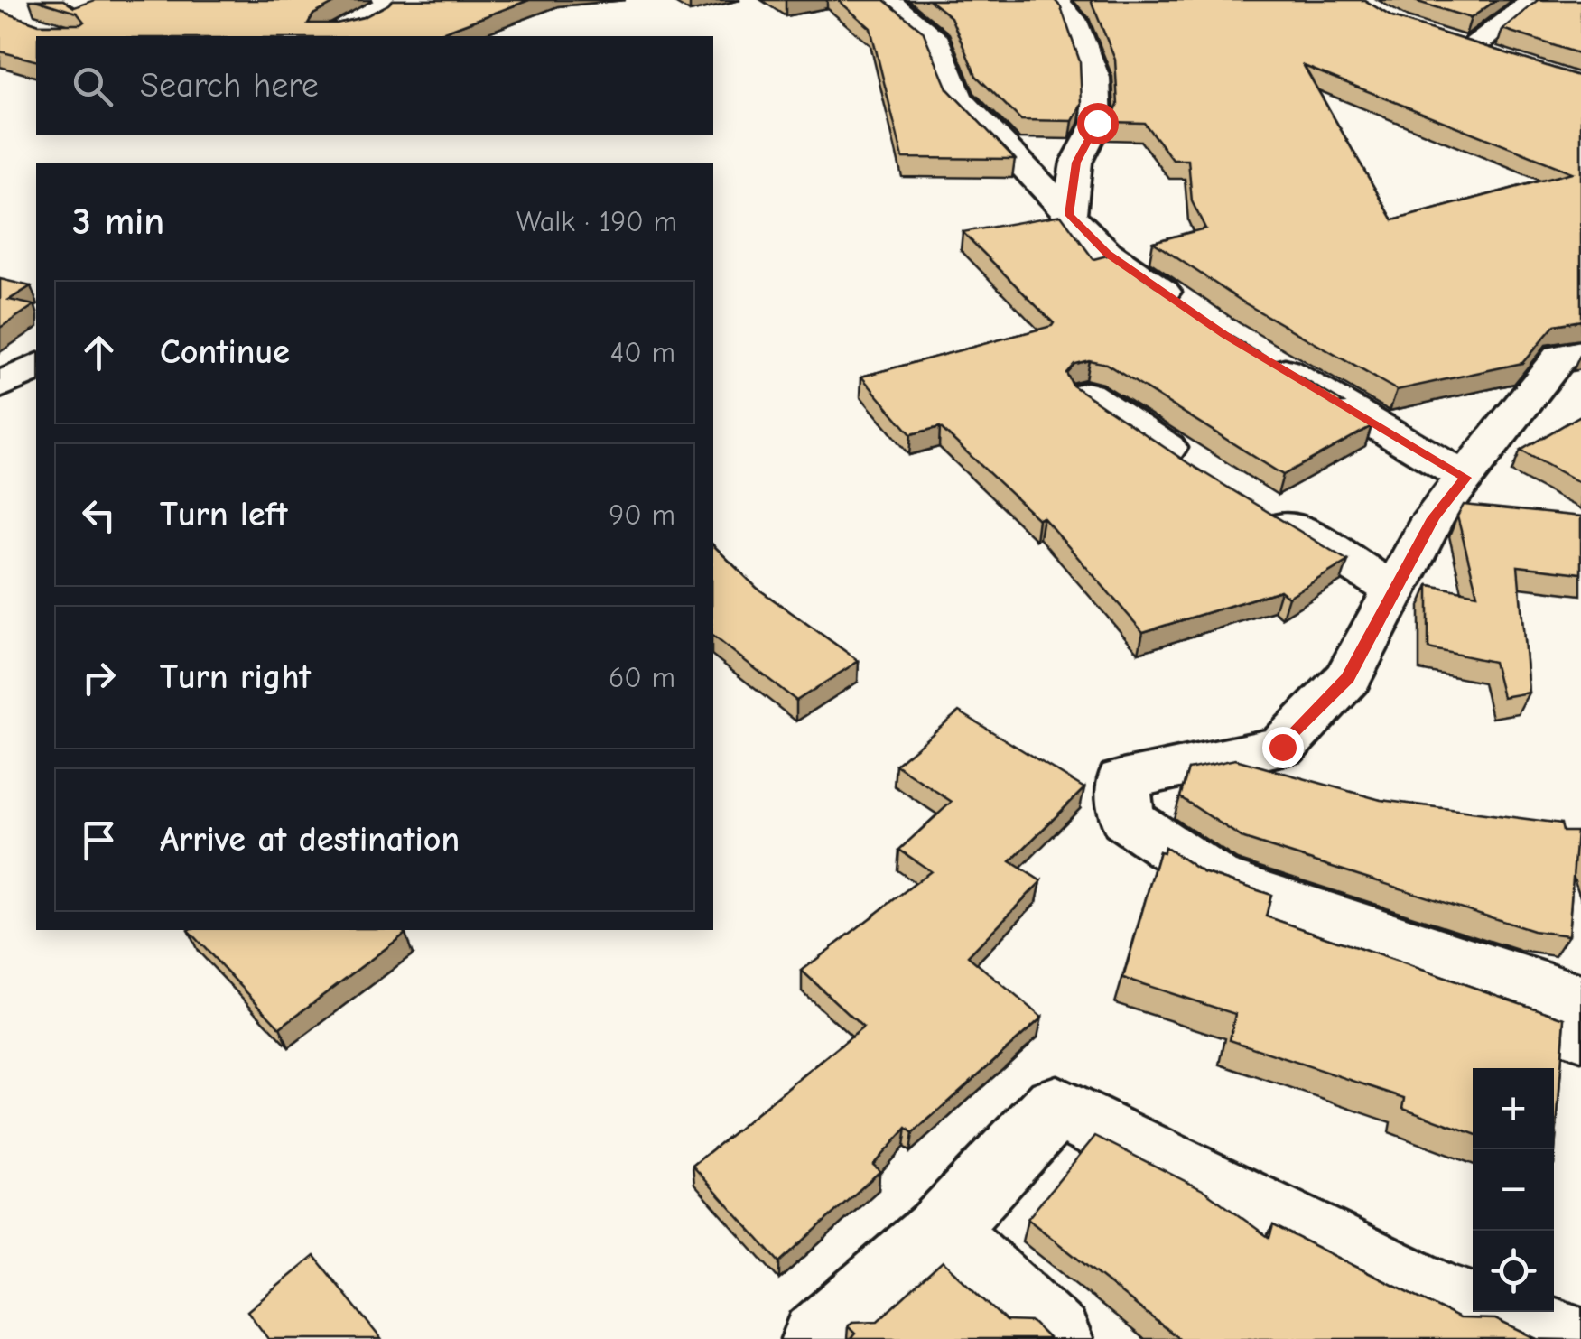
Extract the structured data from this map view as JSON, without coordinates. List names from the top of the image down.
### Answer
{
  "page": {
    "search": "Search here",
    "heading": ["3 min", "Walk · 190 m"],
    "list": [
      ["Continue", "40 m"],
      ["Turn left", "90 m"],
      ["Turn right", "60 m"],
      "Arrive at destination"
    ],
    "map_buttons": ["+", "−"]
  }
}
